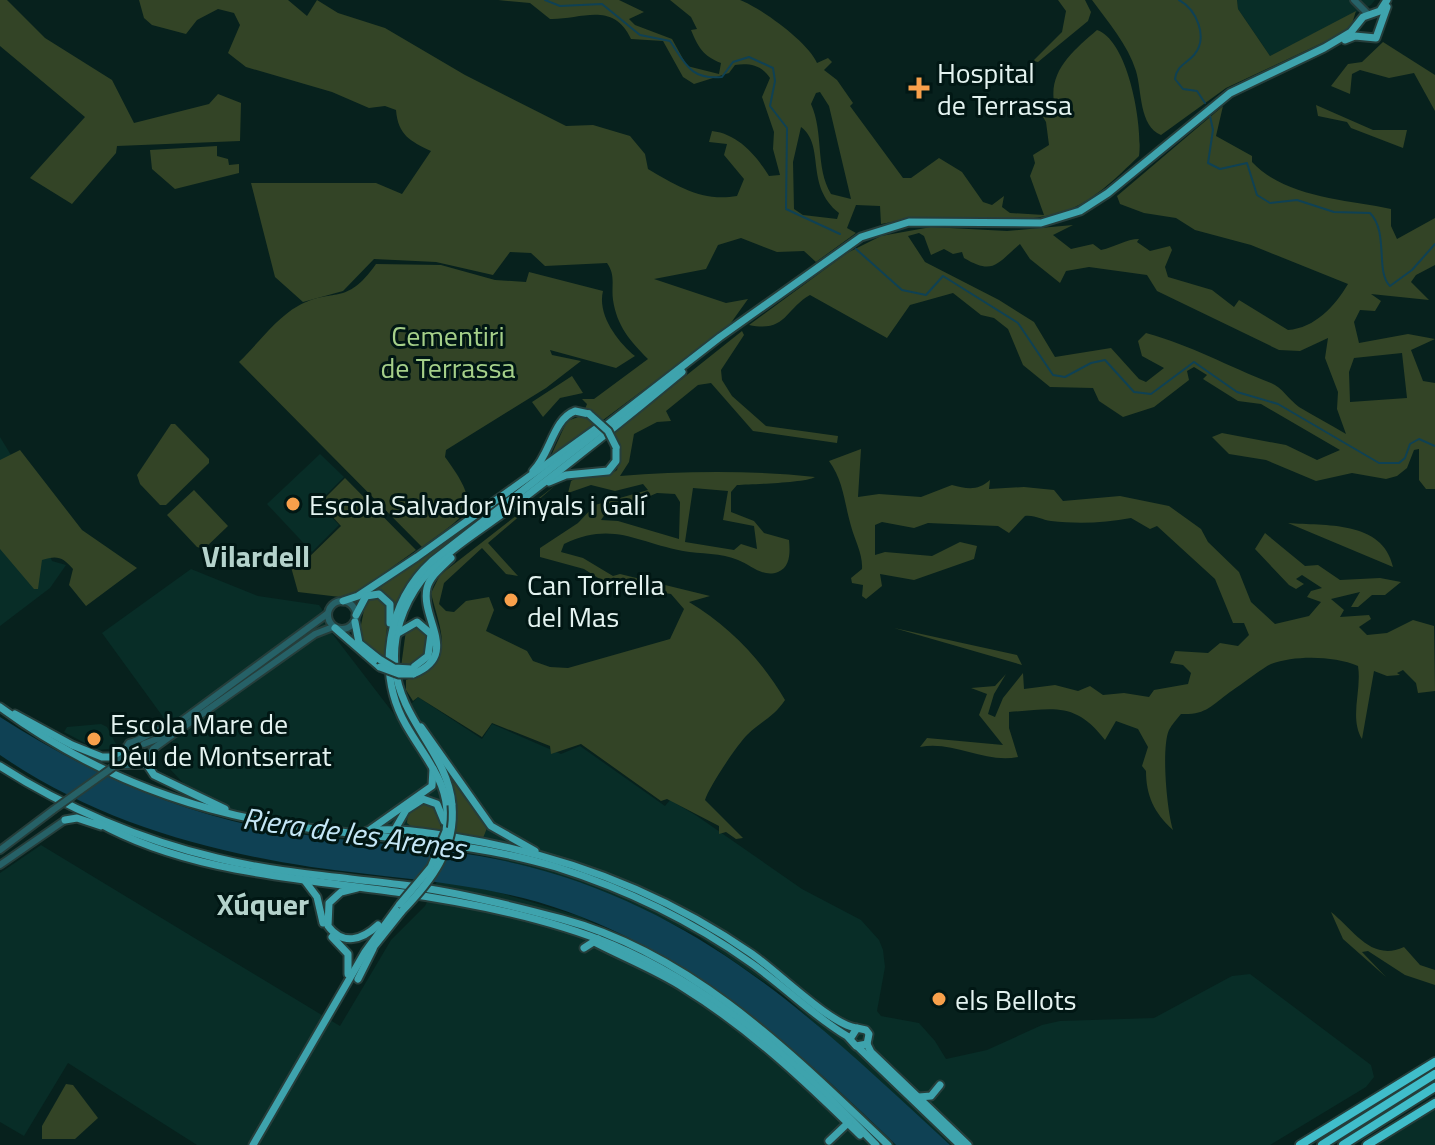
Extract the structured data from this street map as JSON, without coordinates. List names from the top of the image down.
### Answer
{
  "districts": ["Vilardell", "Xúquer"],
  "water": ["Riera de les Arenes"],
  "parks": ["Cementiri de Terrassa"],
  "places": {
    "health": ["Hospital de Terrassa"],
    "other": [
      "Escola Salvador Vinyals i Galí",
      "Can Torrella del Mas",
      "Escola Mare de Déu de Montserrat",
      "els Bellots"
    ]
  }
}
